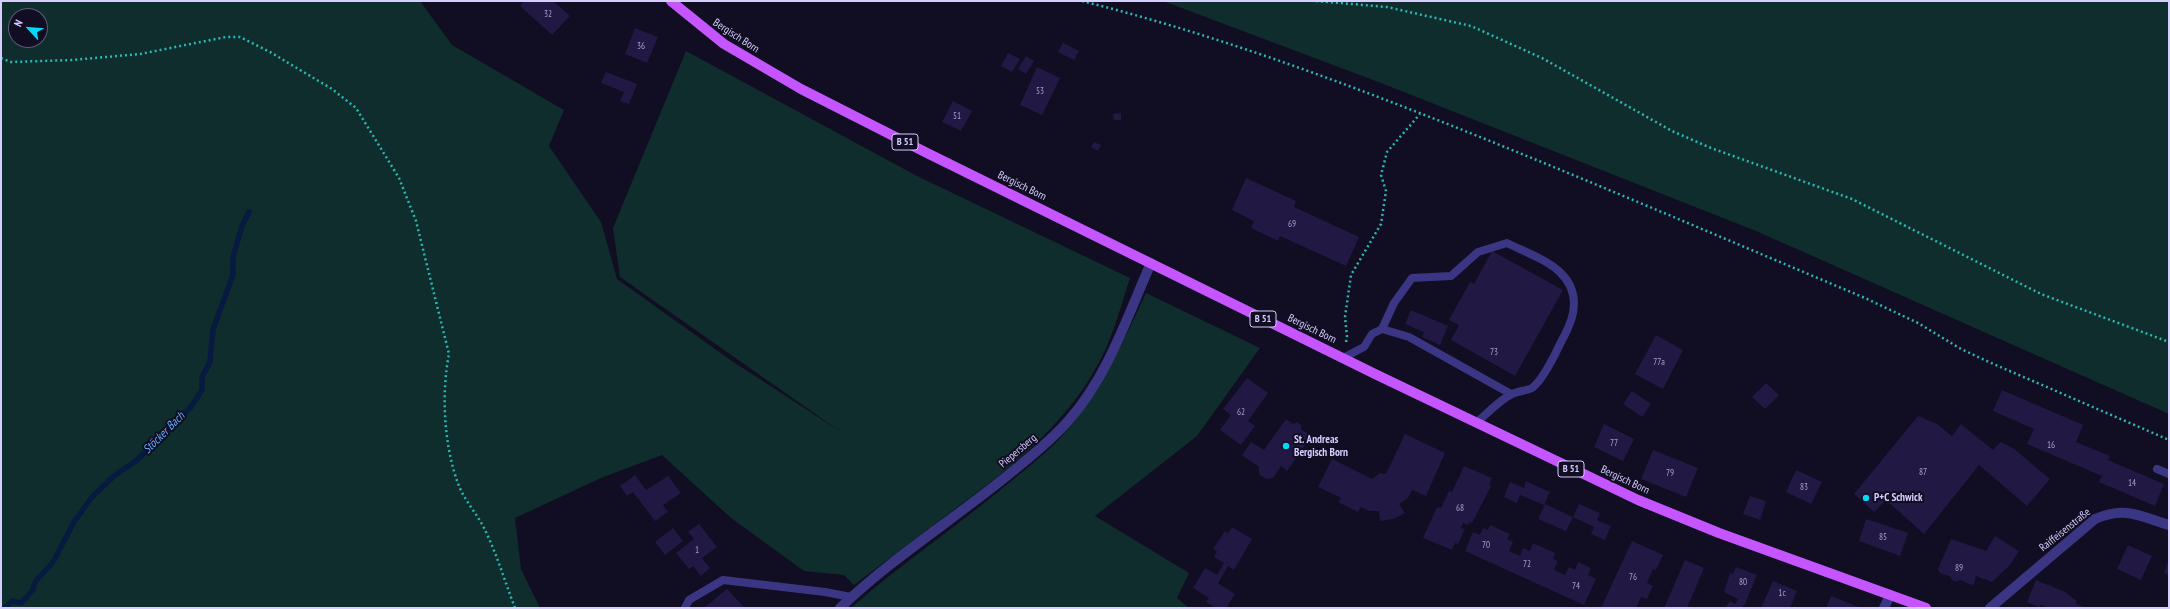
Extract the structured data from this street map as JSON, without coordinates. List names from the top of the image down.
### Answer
{
  "streets": {
    "main road": ["Bergisch Born", "B 51"],
    "street": ["Piepersberg", "Raiffeisenstraße"]
  },
  "crossings": [
    ["Bergisch Born", "Piepersberg"]
  ],
  "water": ["Stöcker Bach"],
  "places": ["St. Andreas Bergisch Born", "P+C Schwick"],
  "house_numbers": [
    "32",
    "36",
    "53",
    "51",
    "69",
    "73",
    "77a",
    "62",
    "77",
    "16",
    "87",
    "79",
    "14",
    "83",
    "68",
    "85",
    "70",
    "1",
    "72",
    "89",
    "76",
    "80",
    "74",
    "1c"
  ],
  "north": "top left"
}
